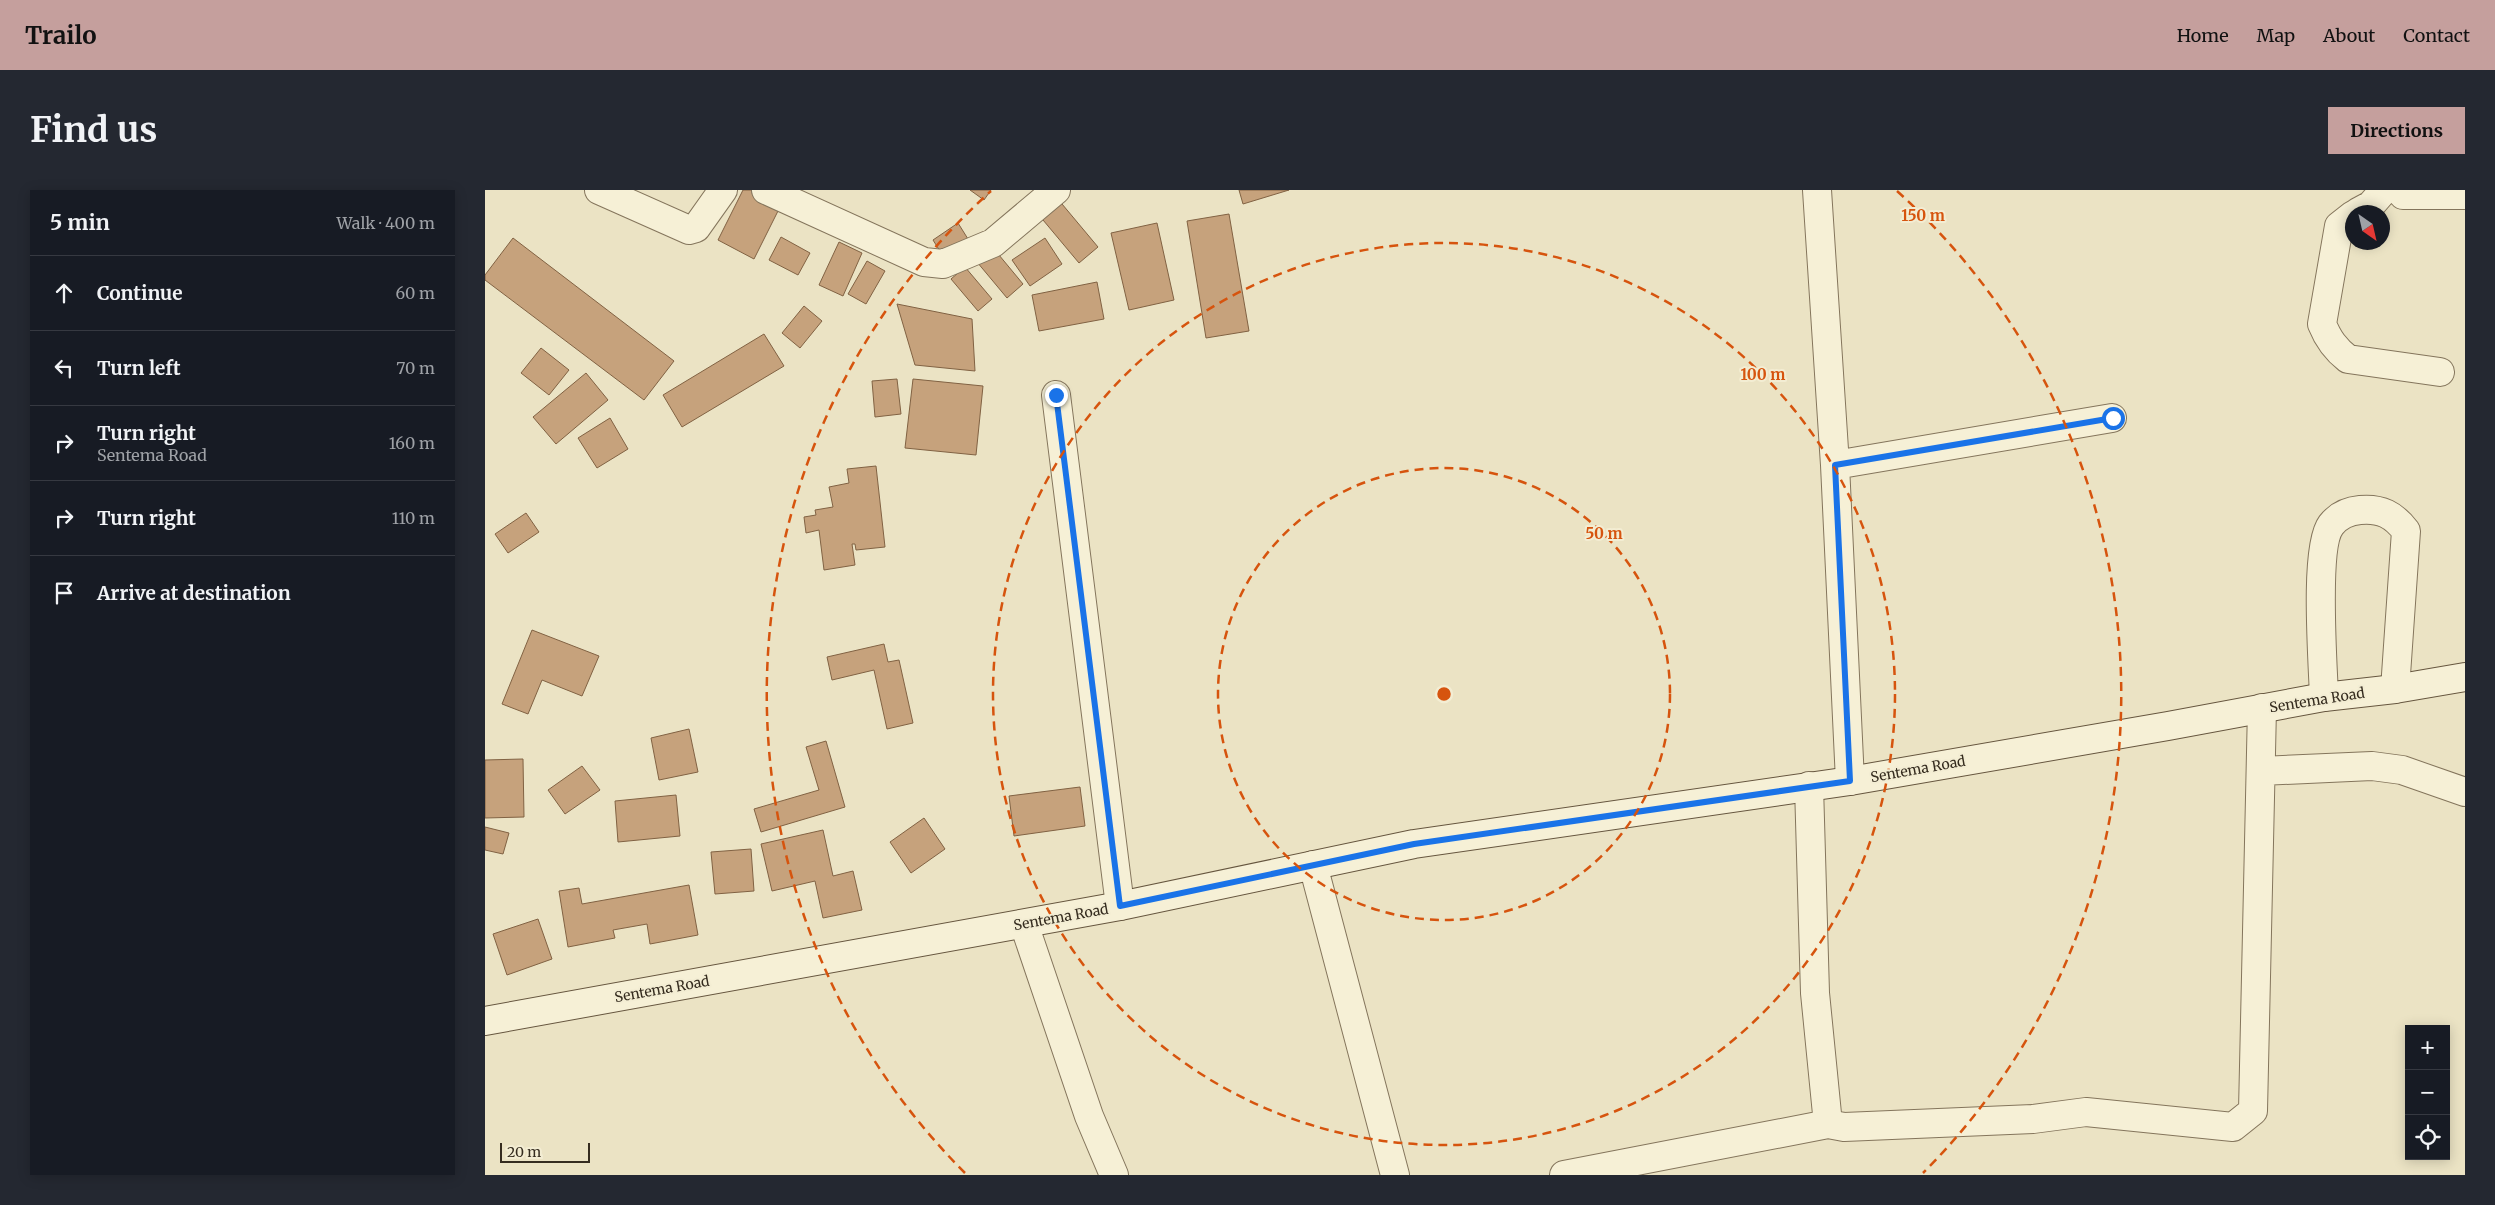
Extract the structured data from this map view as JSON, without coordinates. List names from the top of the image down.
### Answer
{
  "streets": {
    "street": ["Sentema Road"]
  },
  "scale_bar": "20 m",
  "north": "bottom right",
  "page": {
    "header": "Trailo",
    "nav": [
      "Home",
      "Map",
      "About",
      "Contact"
    ],
    "buttons": "Directions",
    "title": "Find us",
    "heading": ["5 min", "Walk · 400 m"],
    "list": [
      ["Continue", "60 m"],
      ["Turn left", "70 m"],
      ["Turn right", "Sentema Road", "160 m"],
      ["Turn right", "110 m"],
      "Arrive at destination"
    ],
    "map_buttons": ["+", "−"],
    "scale": "20 m"
  },
  "rings": ["150 m", "100 m", "50 m"]
}
